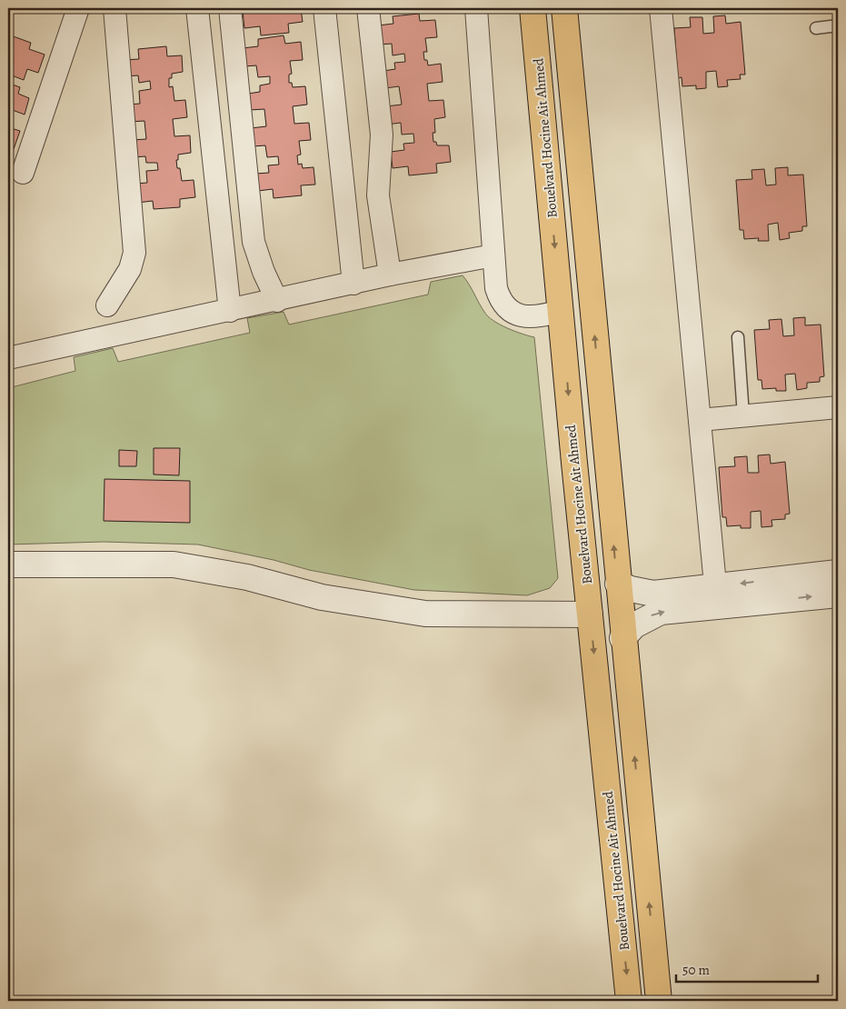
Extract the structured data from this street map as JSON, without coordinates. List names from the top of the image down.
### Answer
{
  "streets": {
    "main road": ["Bouelvard Hocine Ait Ahmed"]
  },
  "scale_bar": "50 m"
}
